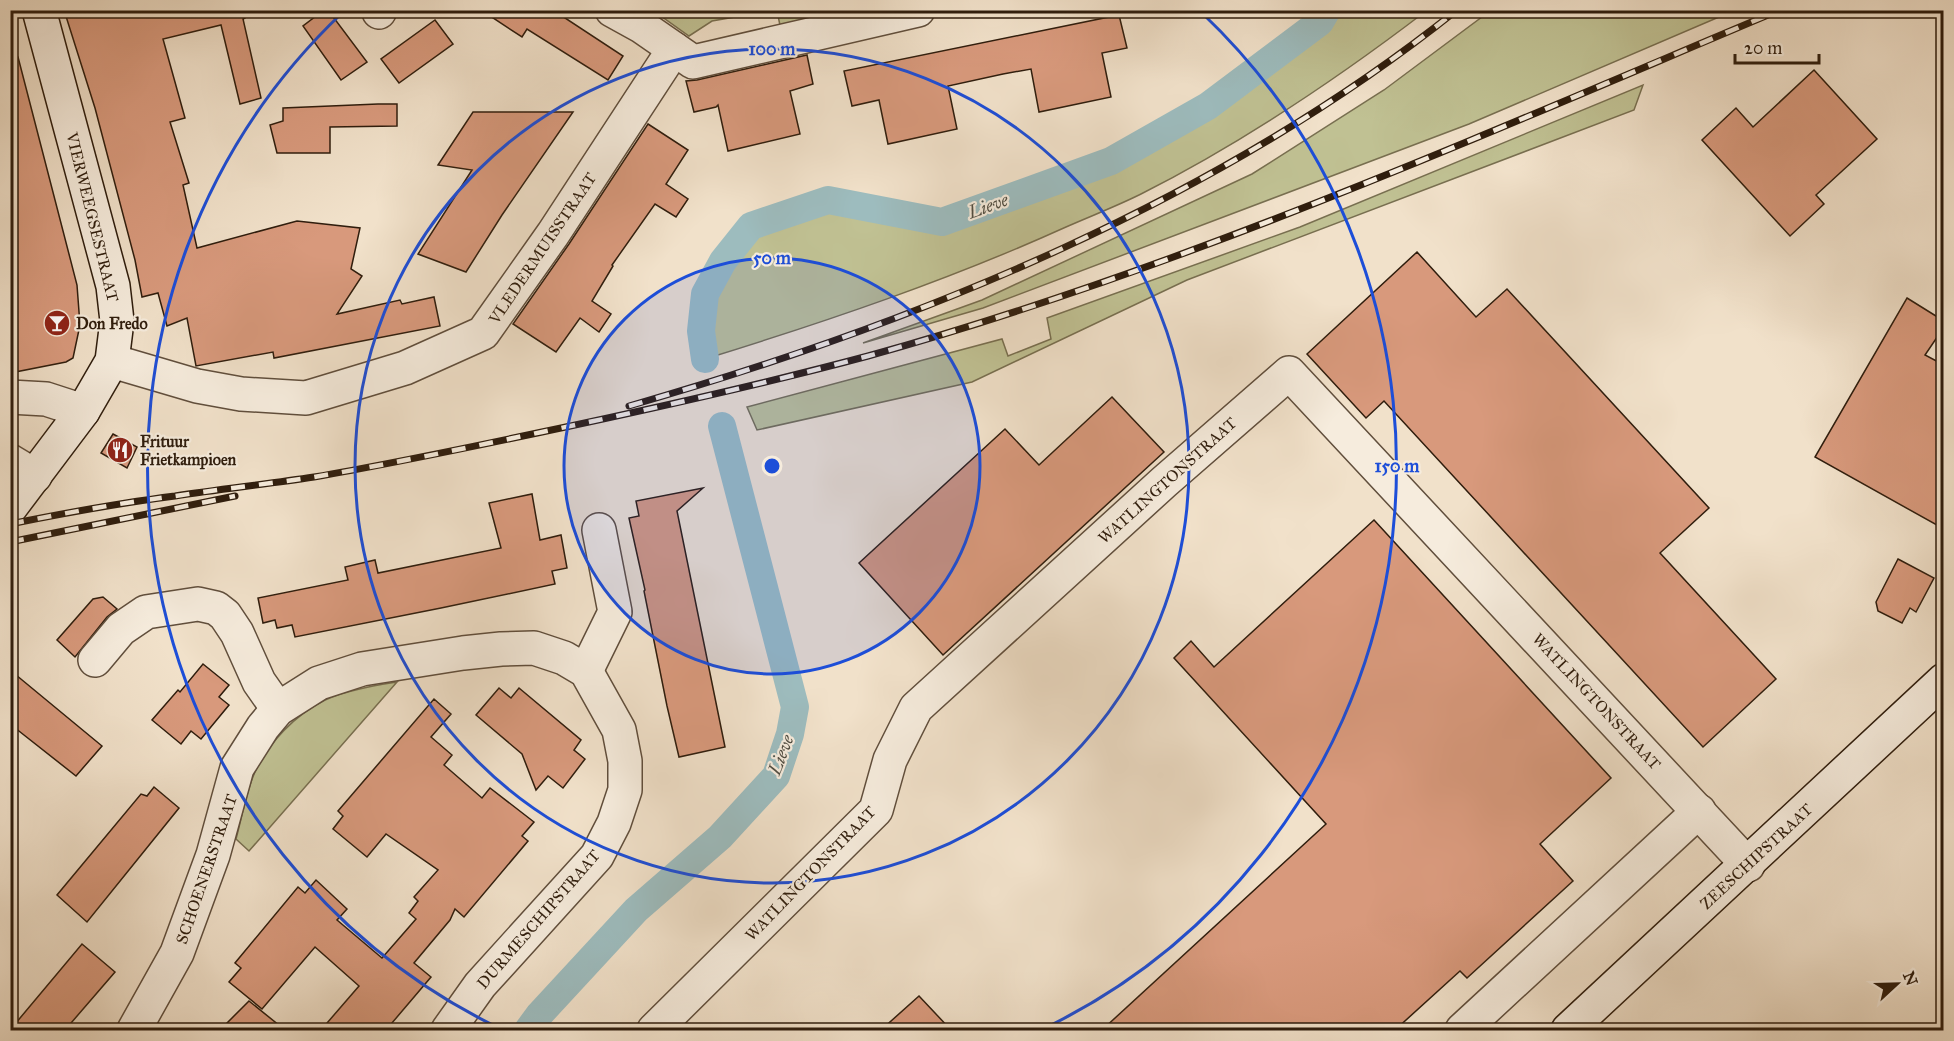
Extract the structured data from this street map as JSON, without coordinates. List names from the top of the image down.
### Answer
{
  "streets": {
    "street": [
      "VIERWEEGSESTRAAT",
      "VLEDERMUISSTRAAT",
      "WATLINGTONSTRAAT",
      "ZEESCHIPSTRAAT",
      "SCHOENERSTRAAT",
      "DURMESCHIPSTRAAT"
    ]
  },
  "crossings": [
    ["VIERWEEGSESTRAAT", "VLEDERMUISSTRAAT"],
    ["WATLINGTONSTRAAT", "ZEESCHIPSTRAAT"],
    ["SCHOENERSTRAAT", "DURMESCHIPSTRAAT"]
  ],
  "water": ["Lieve"],
  "places": {
    "bar": ["Don Fredo"],
    "restaurant": ["Frituur Frietkampioen"]
  },
  "scale_bar": "20 m",
  "north": "right",
  "rings": ["100 m", "50 m", "150 m"]
}
